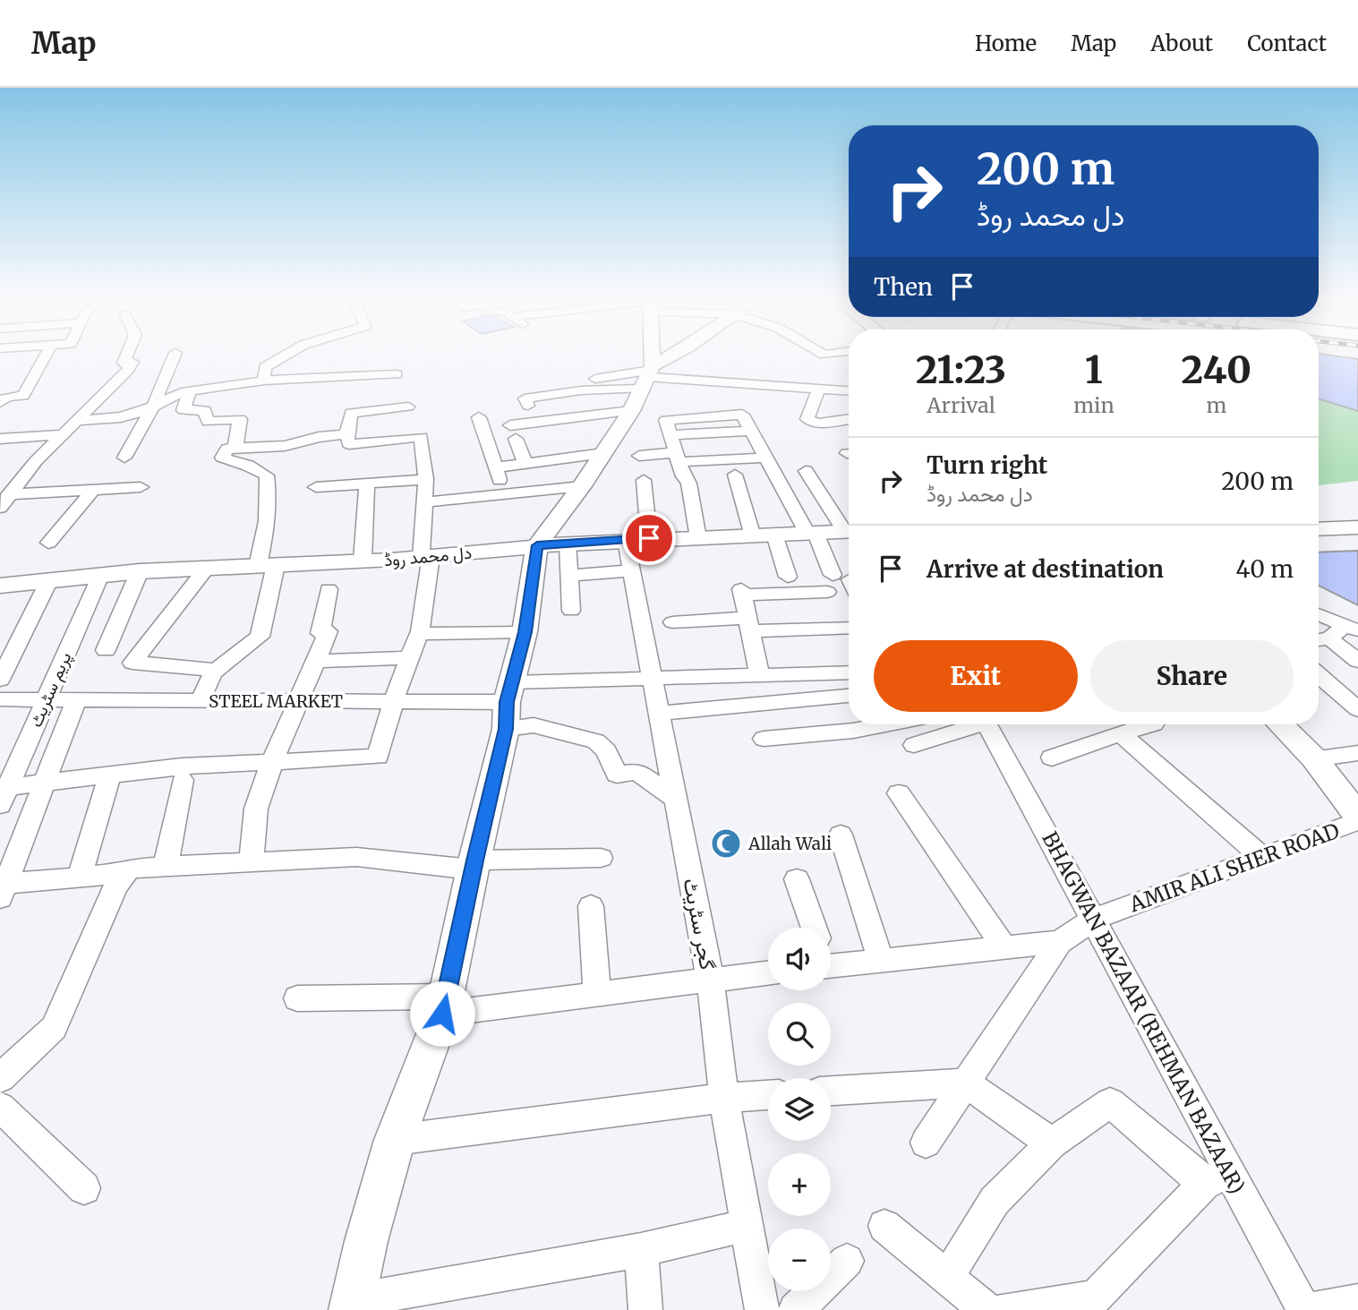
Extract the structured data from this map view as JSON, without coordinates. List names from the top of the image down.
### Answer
{
  "streets": {
    "street": [
      "دل محمد روڈ",
      "پریم سٹریٹ",
      "STEEL MARKET",
      "AMIR ALI SHER ROAD",
      "گجر سٹریٹ",
      "BHAGWAN BAZAAR (REHMAN BAZAAR)"
    ]
  },
  "crossings": [
    ["دل محمد روڈ", "پریم سٹریٹ"],
    ["دل محمد روڈ", "گجر سٹریٹ"],
    ["پریم سٹریٹ", "STEEL MARKET"],
    ["AMIR ALI SHER ROAD", "BHAGWAN BAZAAR (REHMAN BAZAAR)"]
  ],
  "places": {
    "mosque": ["Allah Wali"]
  },
  "page": {
    "header": "Map",
    "nav": [
      "Home",
      "Map",
      "About",
      "Contact"
    ],
    "turn": ["200 m", "دل محمد روڈ"],
    "then": "Then",
    "eta": [
      "21:23",
      "Arrival",
      "1",
      "min",
      "240",
      "m"
    ],
    "list": [
      {
        "name": "Turn right",
        "note": "دل محمد روڈ",
        "value": "200 m"
      },
      {
        "name": "Arrive at destination",
        "value": "40 m"
      }
    ],
    "buttons": ["Exit", "Share"],
    "map_buttons": ["+", "−"]
  }
}
